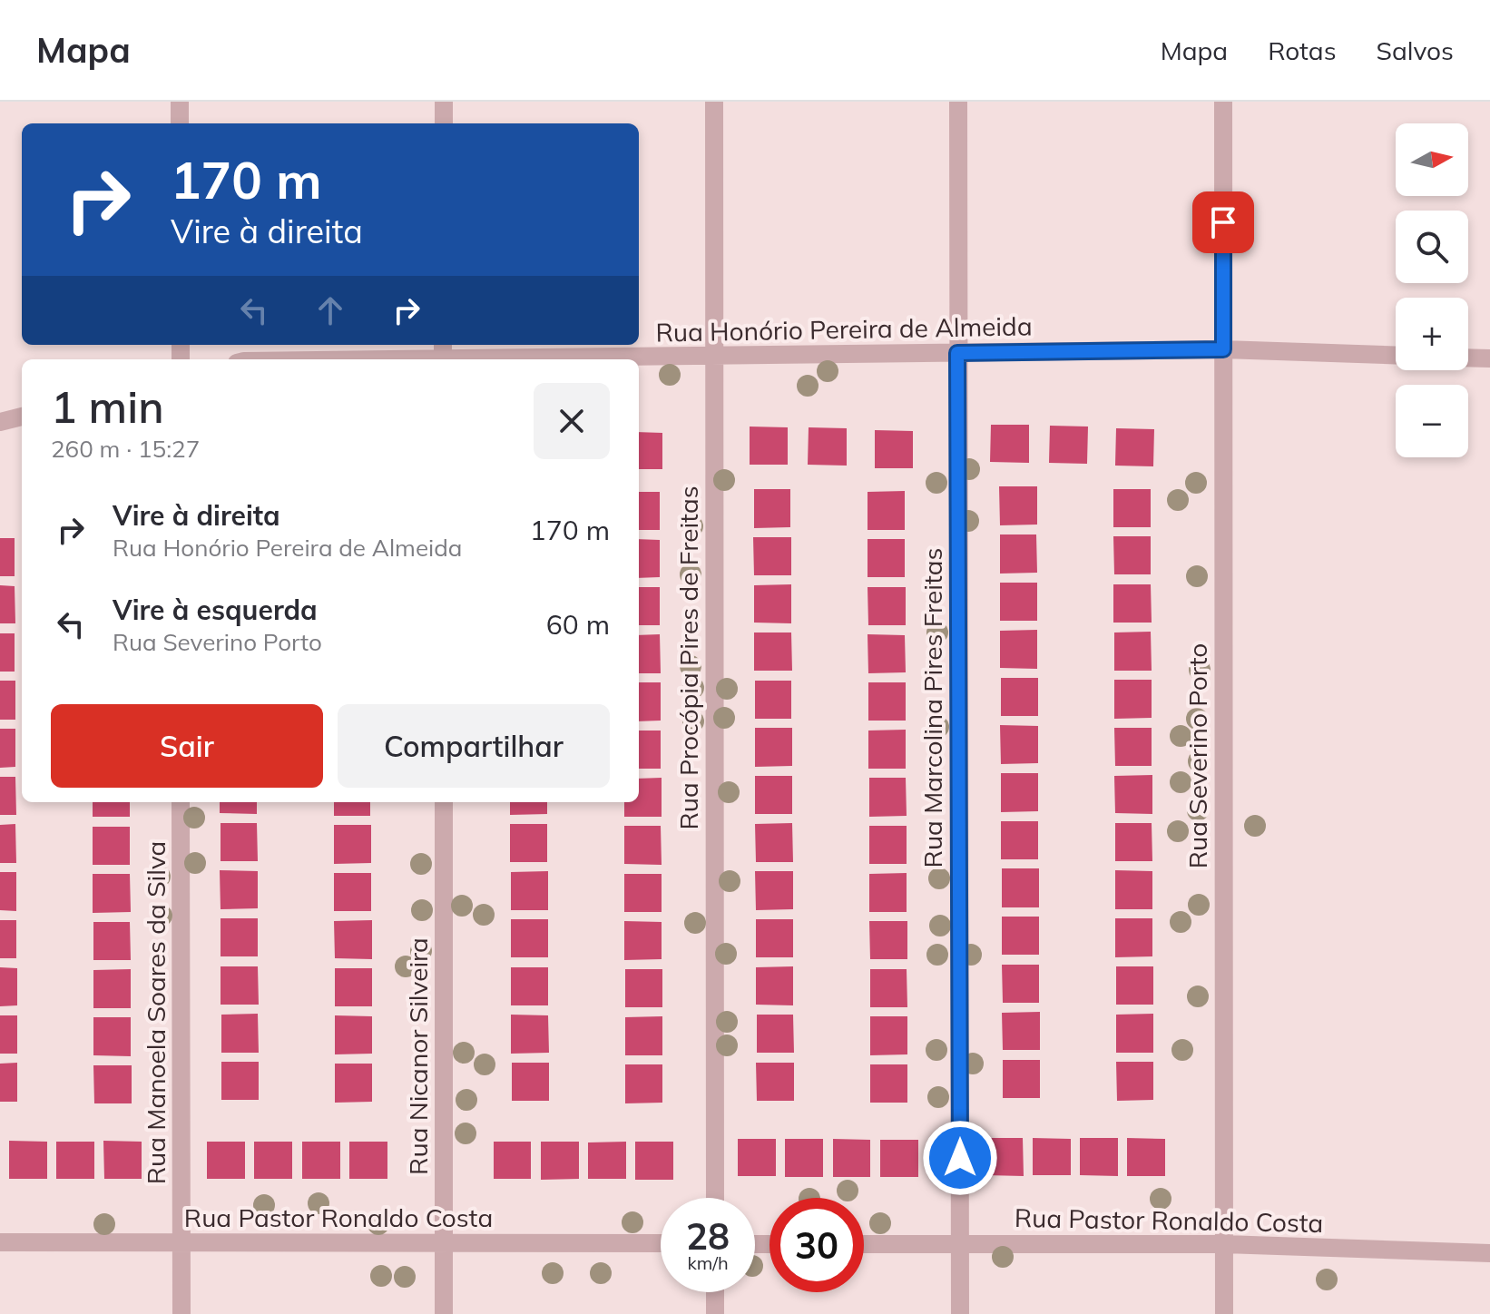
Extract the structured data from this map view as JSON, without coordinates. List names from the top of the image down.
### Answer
{
  "streets": {
    "street": [
      "Rua Honório Pereira de Almeida",
      "Rua Procópia Pires de Freitas",
      "Rua Marcolina Pires Freitas",
      "Rua Severino Porto",
      "Rua Manoela Soares da Silva",
      "Rua Nicanor Silveira",
      "Rua Pastor Ronaldo Costa"
    ]
  },
  "crossings": [
    ["Rua Honório Pereira de Almeida", "Rua Procópia Pires de Freitas"],
    ["Rua Honório Pereira de Almeida", "Rua Marcolina Pires Freitas"],
    ["Rua Honório Pereira de Almeida", "Rua Severino Porto"],
    ["Rua Marcolina Pires Freitas", "Rua Pastor Ronaldo Costa"],
    ["Rua Severino Porto", "Rua Pastor Ronaldo Costa"],
    ["Rua Manoela Soares da Silva", "Rua Pastor Ronaldo Costa"],
    ["Rua Nicanor Silveira", "Rua Pastor Ronaldo Costa"]
  ],
  "north": "right",
  "page": {
    "header": "Mapa",
    "nav": ["Mapa", "Rotas", "Salvos"],
    "map_buttons": ["+", "−"],
    "turn": ["170 m", "Vire à direita"],
    "heading": ["1 min", "260 m · 15:27"],
    "list": [
      {
        "name": "Vire à direita",
        "note": "Rua Honório Pereira de Almeida",
        "value": "170 m"
      },
      {
        "name": "Vire à esquerda",
        "note": "Rua Severino Porto",
        "value": "60 m"
      }
    ],
    "buttons": ["Sair", "Compartilhar"],
    "speed": "28 km/h",
    "limit": "30"
  }
}
